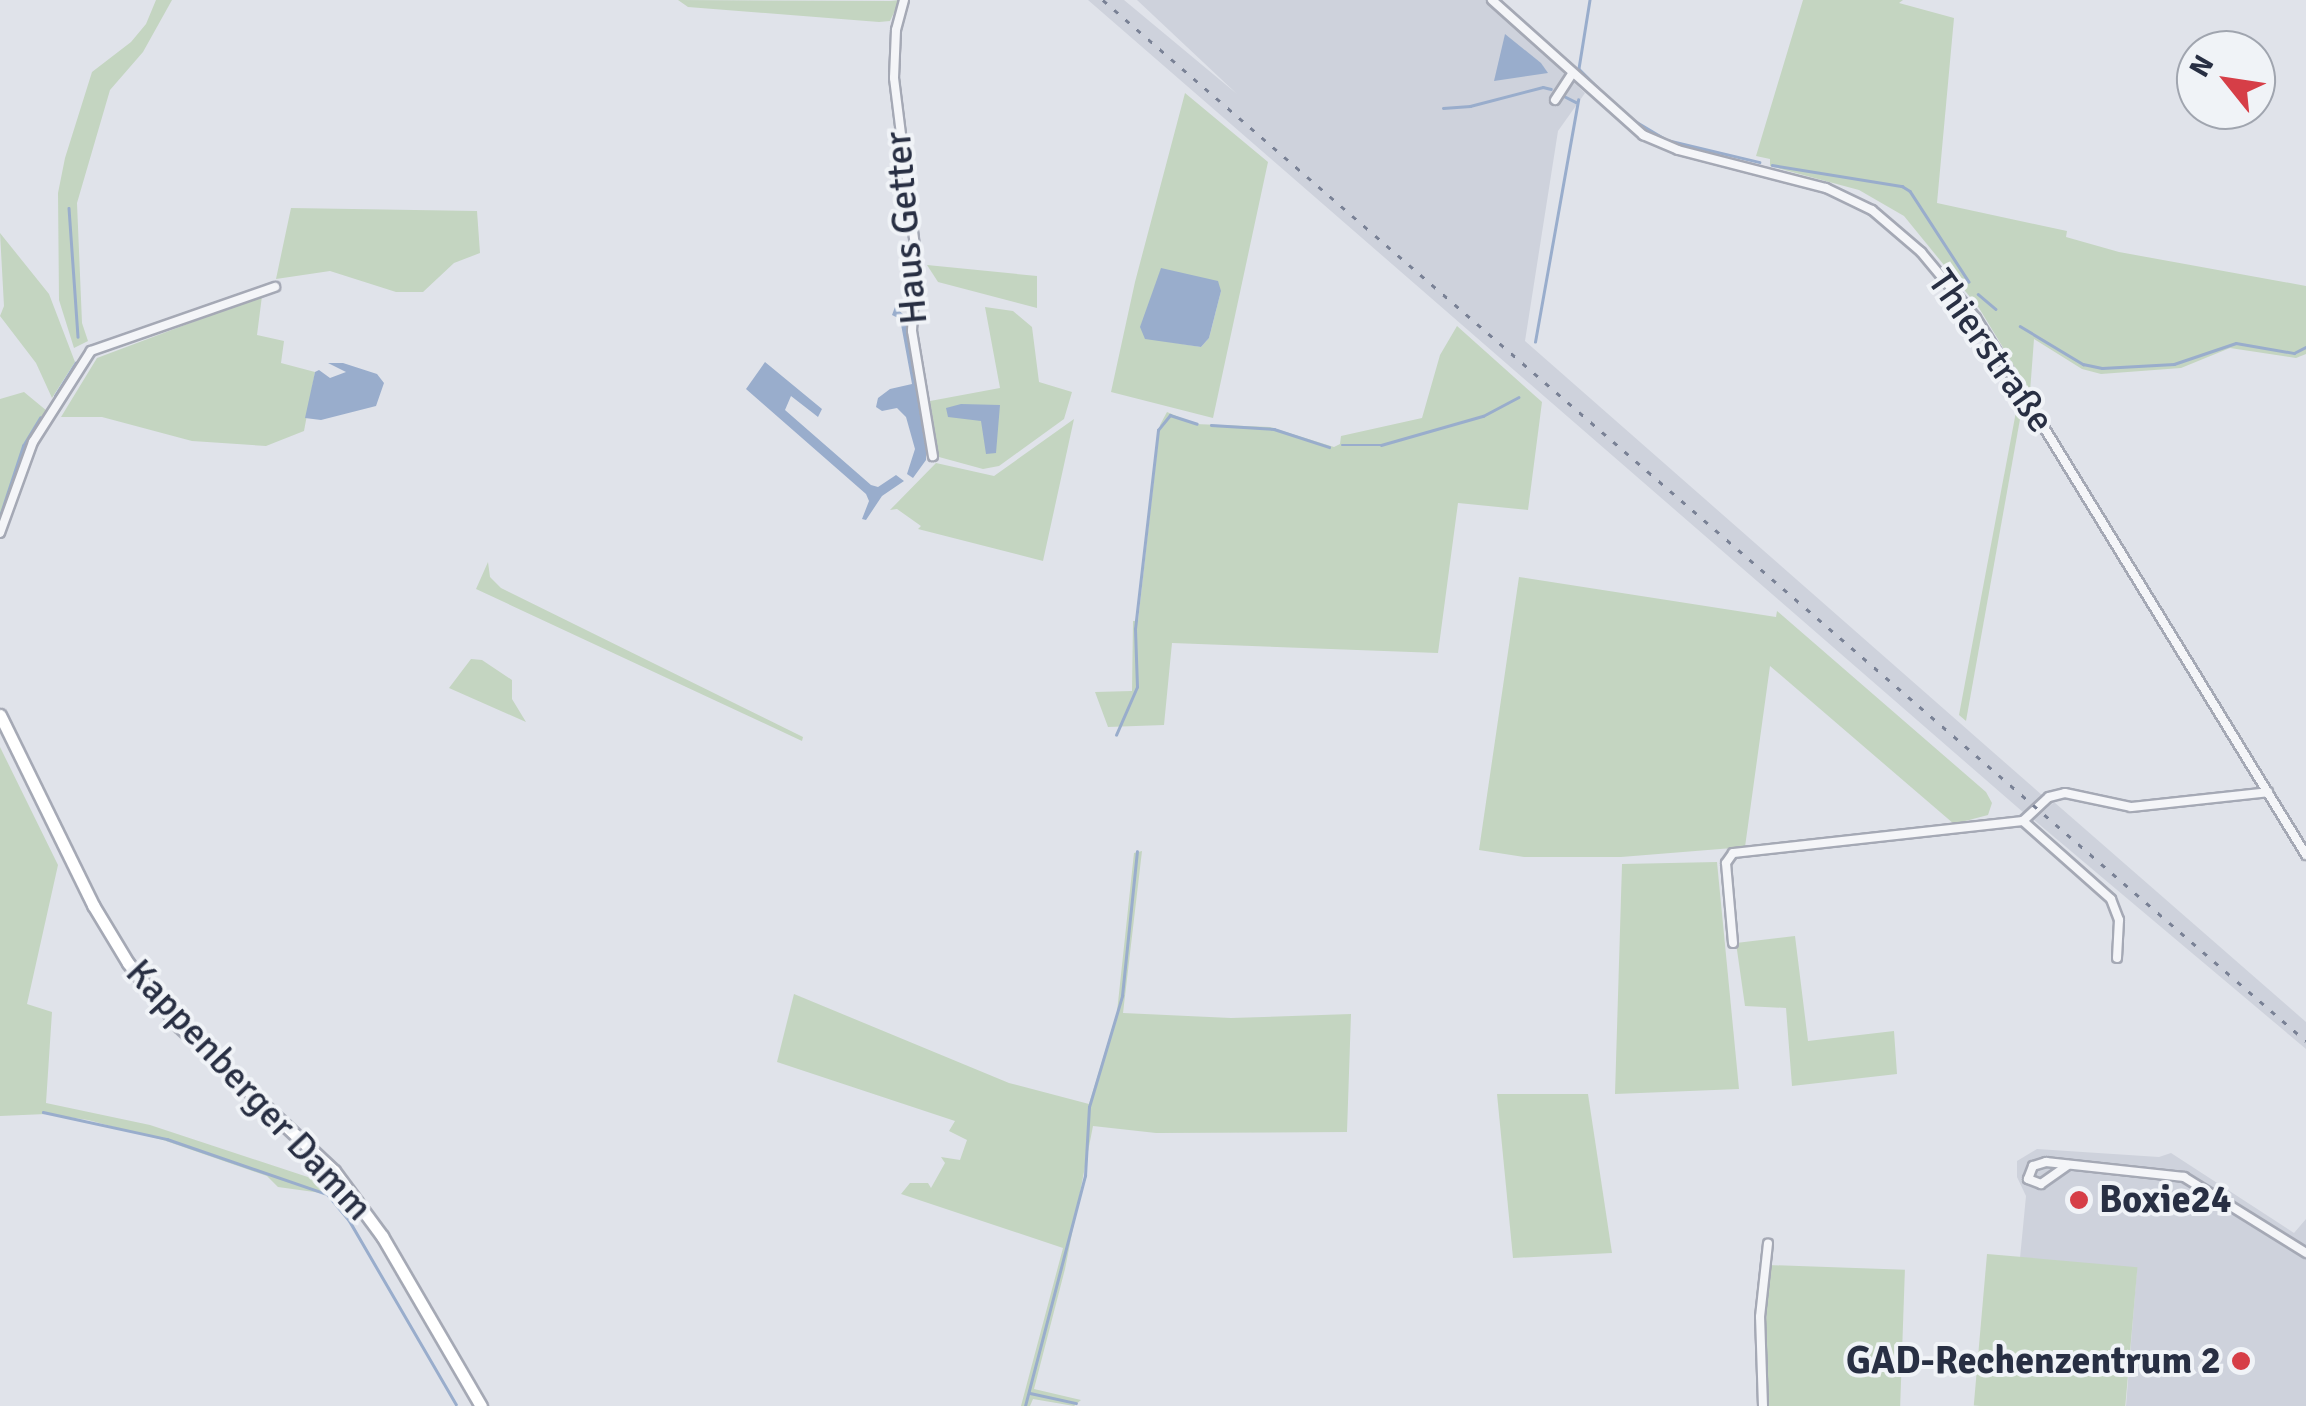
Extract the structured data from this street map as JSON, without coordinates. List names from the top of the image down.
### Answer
{
  "streets": {
    "main road": ["Kappenberger Damm"],
    "street": ["Haus Getter", "Thierstraße"]
  },
  "places": ["Boxie24", "GAD-Rechenzentrum 2"],
  "north": "top left"
}
